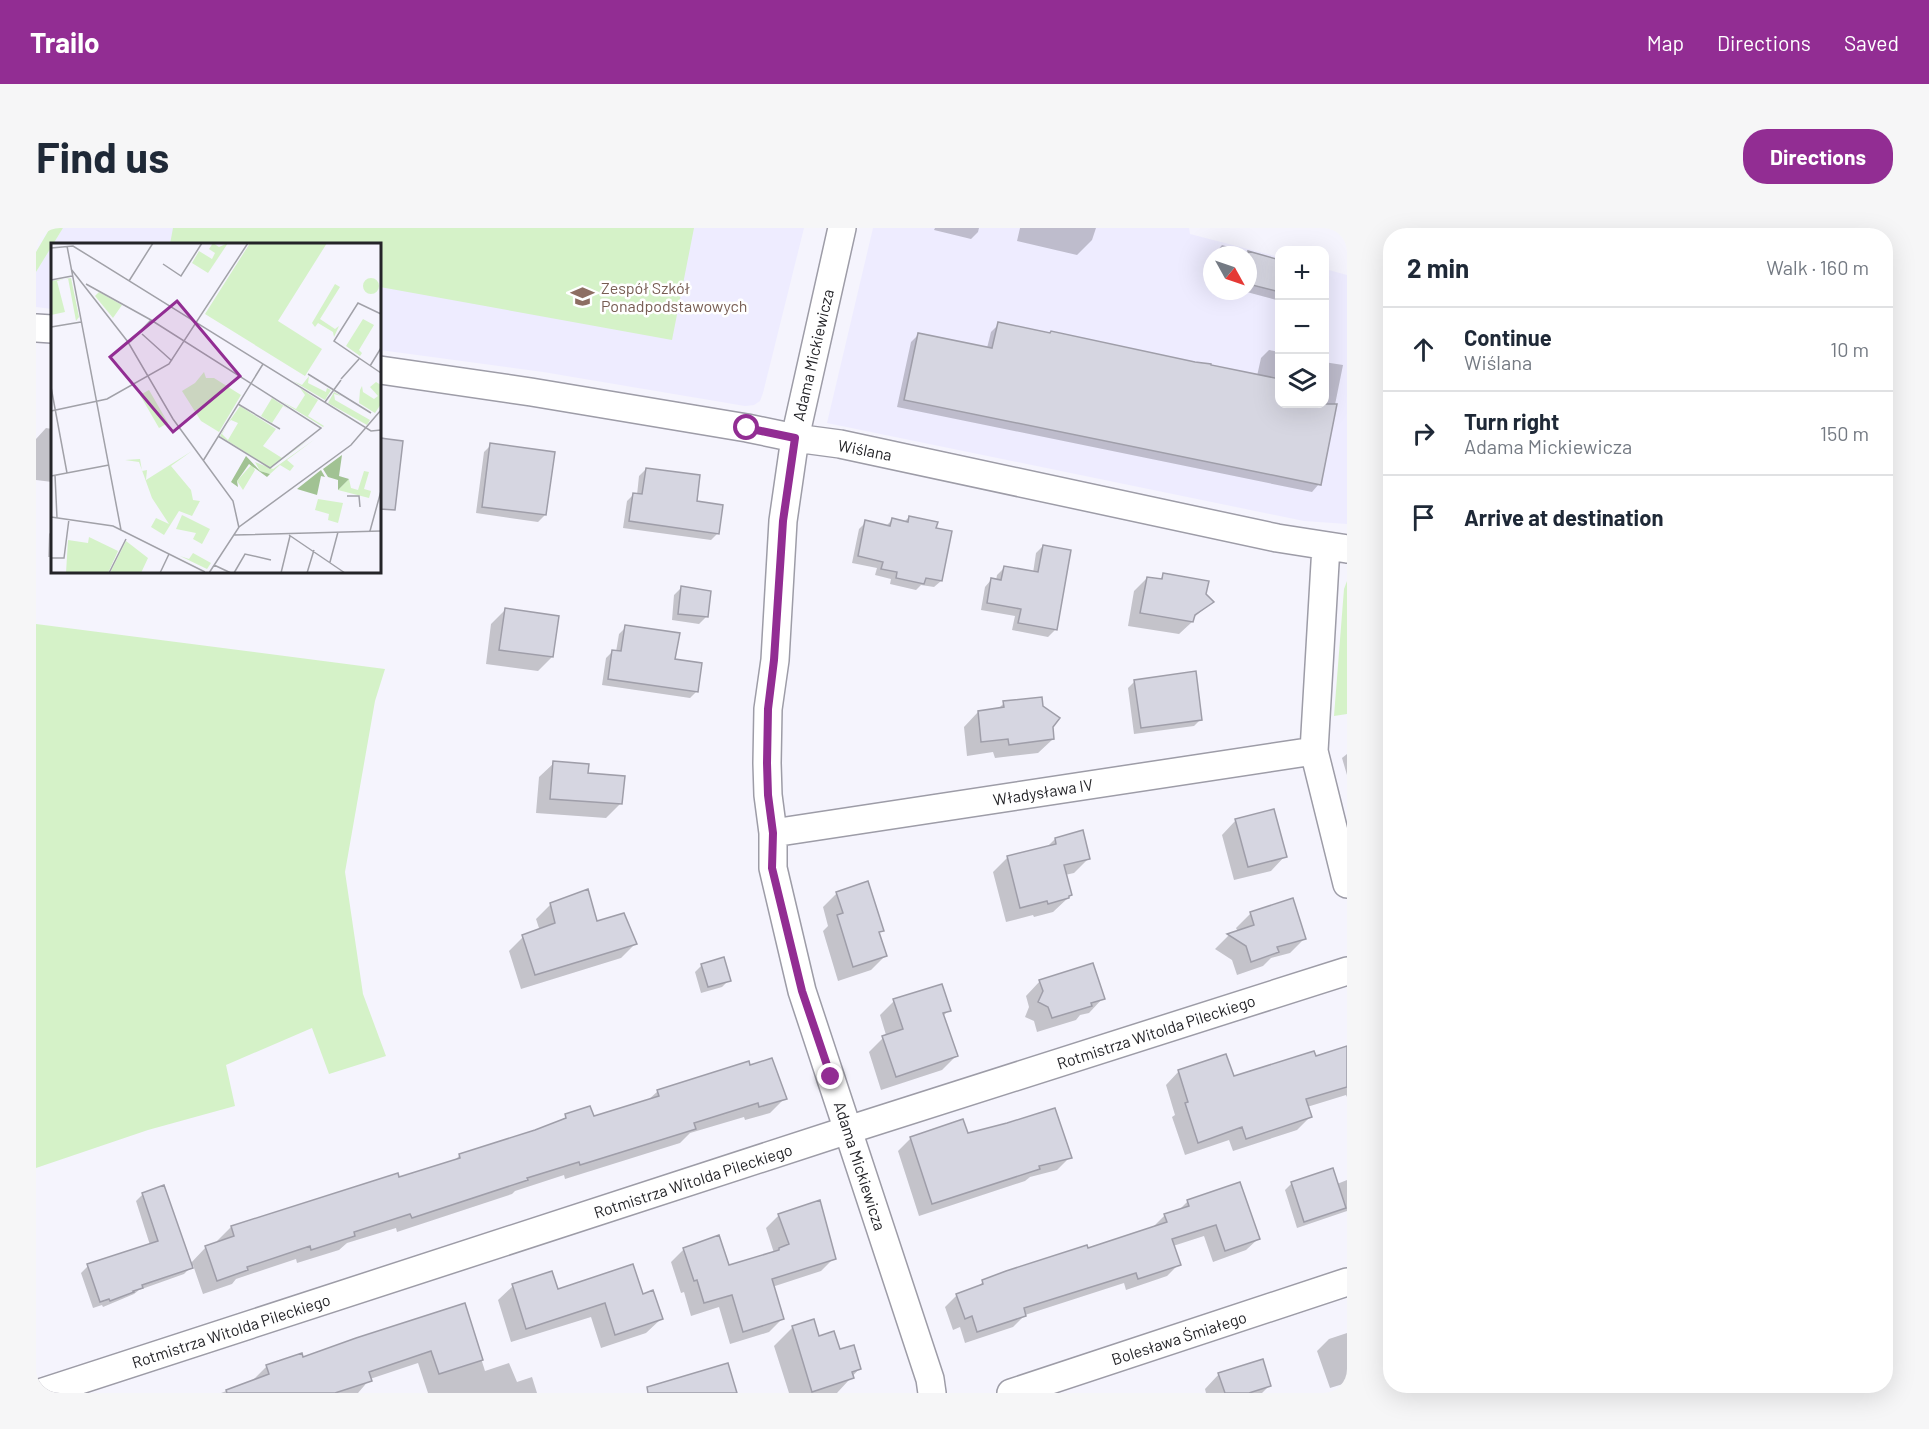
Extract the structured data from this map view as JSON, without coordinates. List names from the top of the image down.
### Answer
{
  "streets": {
    "street": [
      "Adama Mickiewicza",
      "Wiślana",
      "Władysława IV",
      "Rotmistrza Witolda Pileckiego",
      "Bolesława Śmiałego"
    ]
  },
  "crossings": [
    ["Adama Mickiewicza", "Wiślana"],
    ["Adama Mickiewicza", "Władysława IV"],
    ["Adama Mickiewicza", "Rotmistrza Witolda Pileckiego"]
  ],
  "places": {
    "school or university": ["Zespół Szkół Ponadpodstawowych"]
  },
  "north": "bottom right",
  "page": {
    "header": "Trailo",
    "nav": ["Map", "Directions", "Saved"],
    "buttons": "Directions",
    "title": "Find us",
    "heading": ["2 min", "Walk · 160 m"],
    "map_buttons": ["+", "−"],
    "list": [
      ["Continue", "Wiślana", "10 m"],
      ["Turn right", "Adama Mickiewicza", "150 m"],
      "Arrive at destination"
    ]
  }
}
